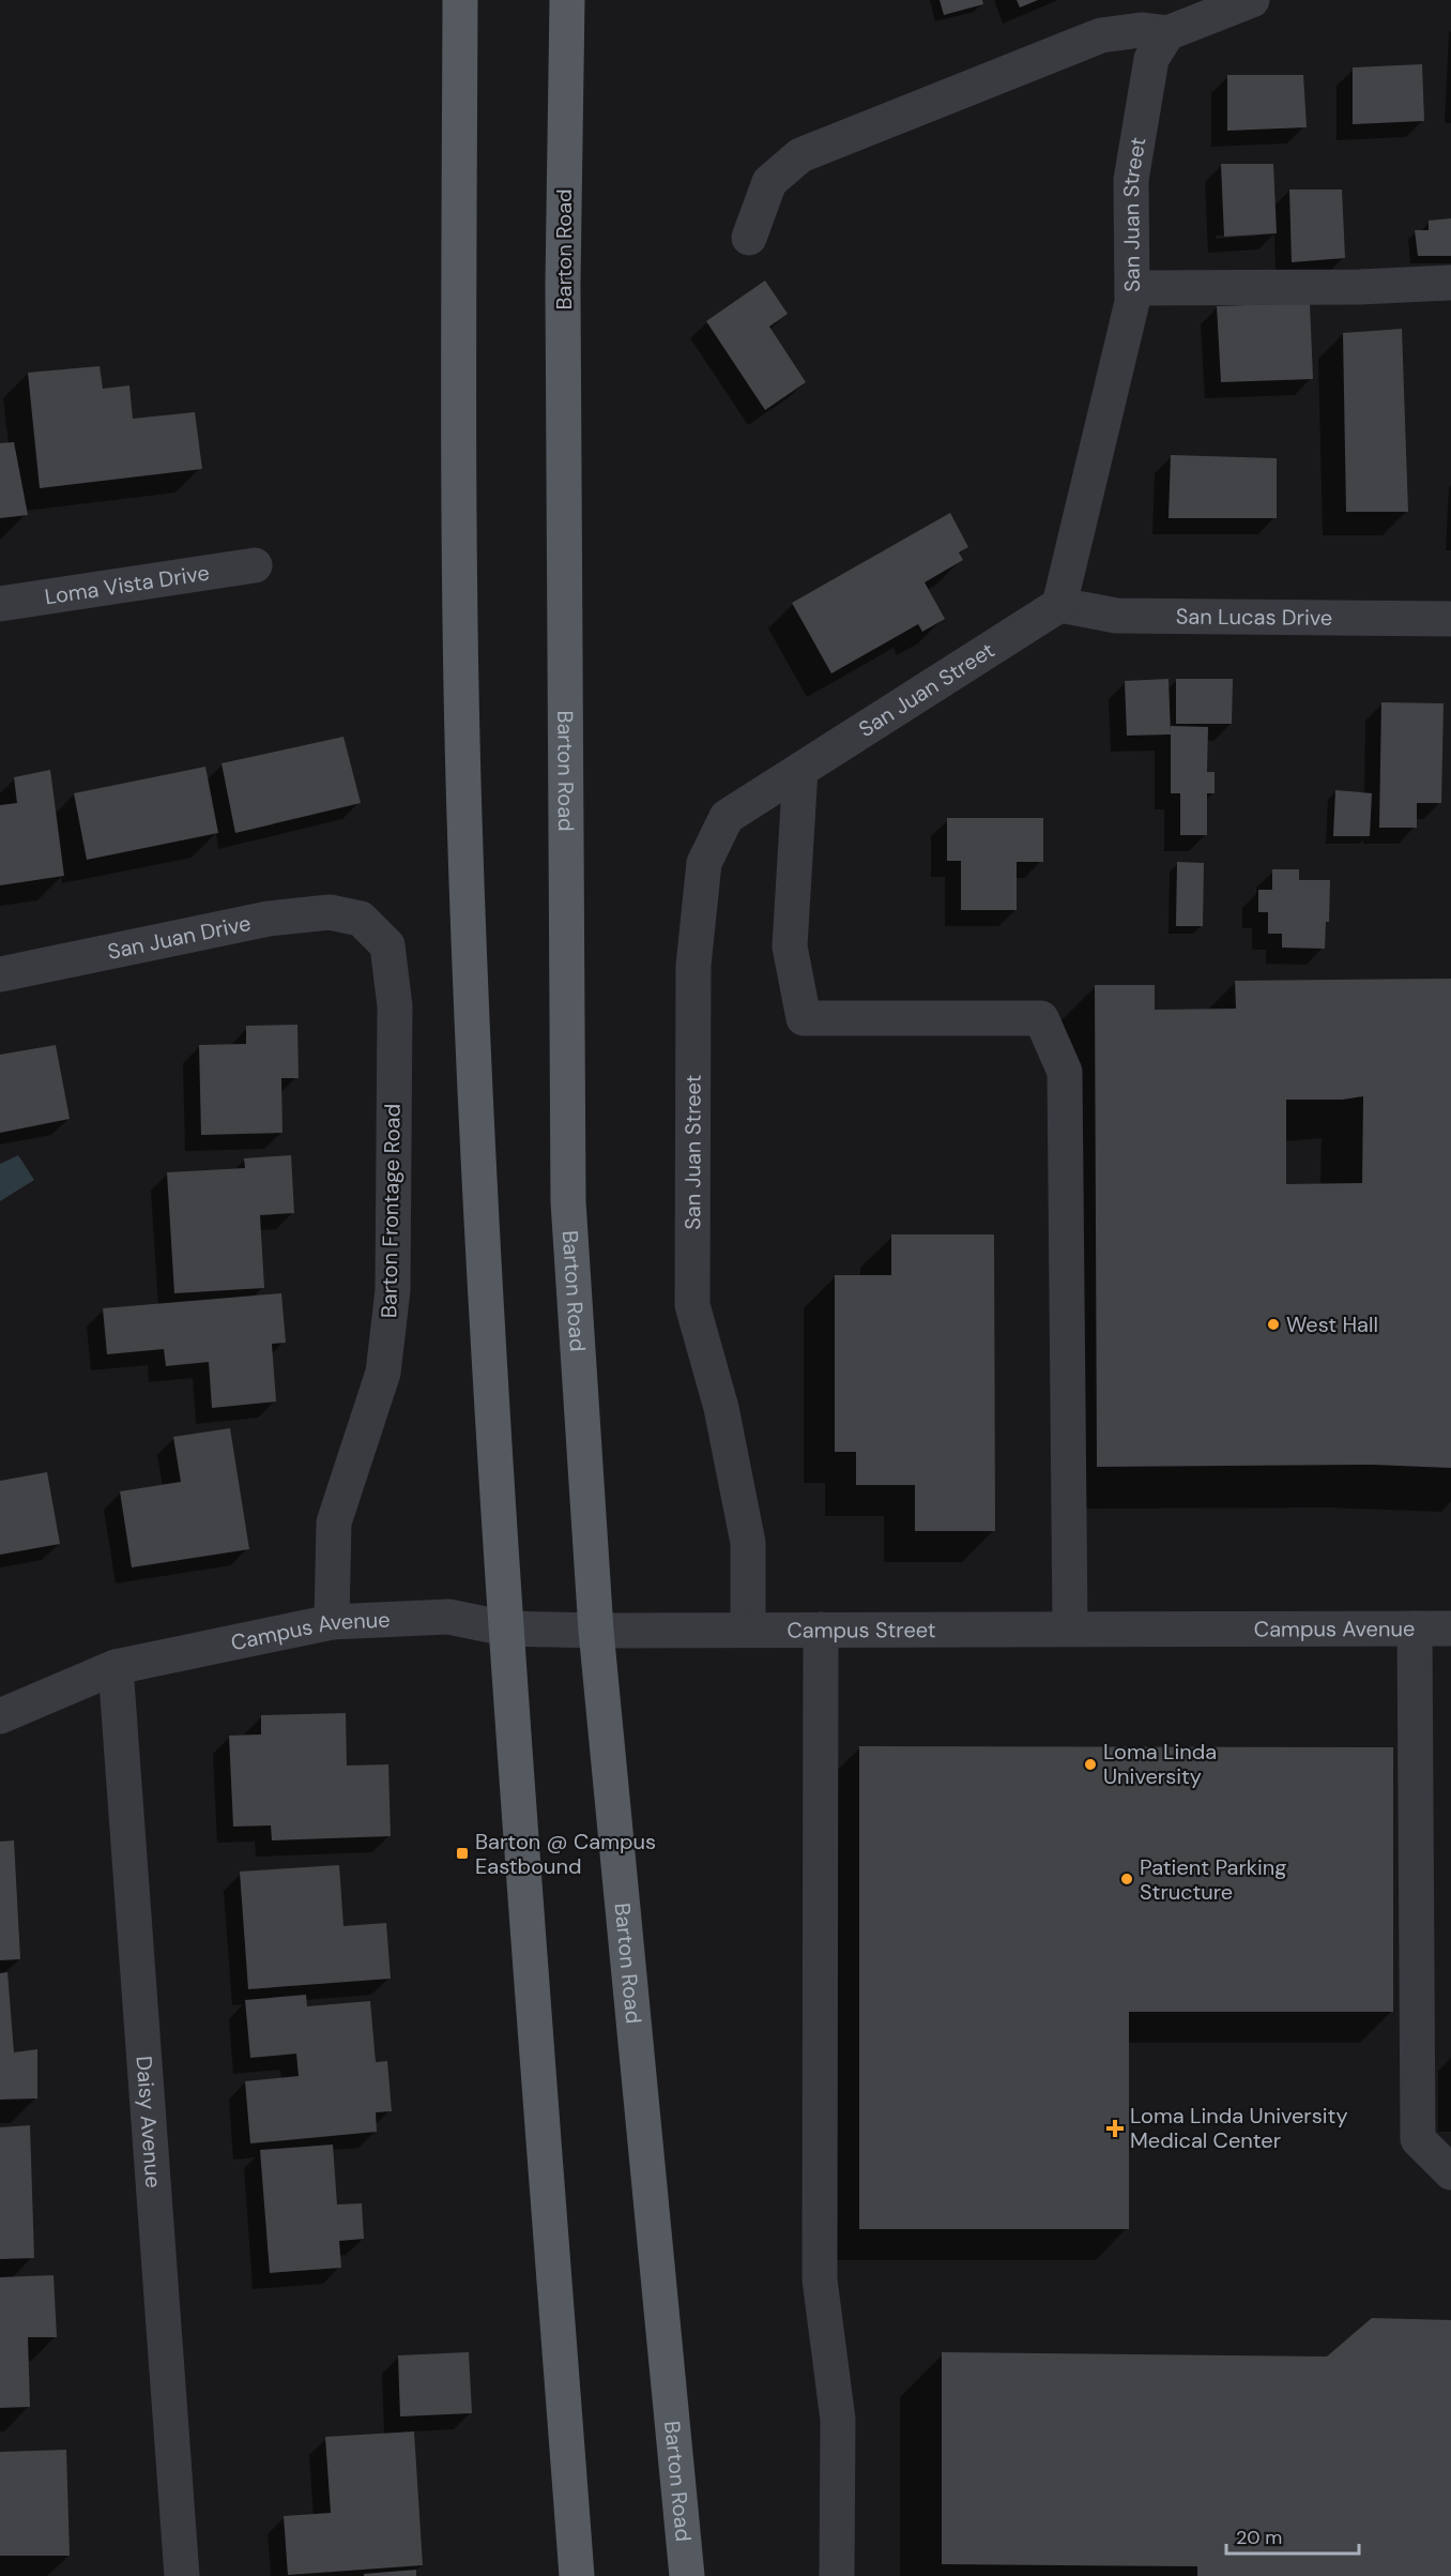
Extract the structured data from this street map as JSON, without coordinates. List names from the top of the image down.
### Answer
{
  "streets": {
    "main road": ["Barton Road"],
    "street": [
      "San Juan Street",
      "Loma Vista Drive",
      "San Lucas Drive",
      "San Juan Drive",
      "Barton Frontage Road",
      "Campus Avenue",
      "Campus Street",
      "Daisy Avenue"
    ]
  },
  "crossings": [
    ["San Juan Street", "San Lucas Drive"],
    ["San Juan Street", "Campus Street"],
    ["Barton Road", "Campus Street"],
    ["San Juan Drive", "Barton Frontage Road"],
    ["Barton Frontage Road", "Campus Avenue"],
    ["Campus Avenue", "Campus Street"],
    ["Campus Avenue", "Daisy Avenue"]
  ],
  "places": {
    "other": ["West Hall", "Loma Linda University", "Patient Parking Structure"],
    "transit": ["Barton @ Campus Eastbound"],
    "health": ["Loma Linda University Medical Center"]
  },
  "scale_bar": "20 m"
}
